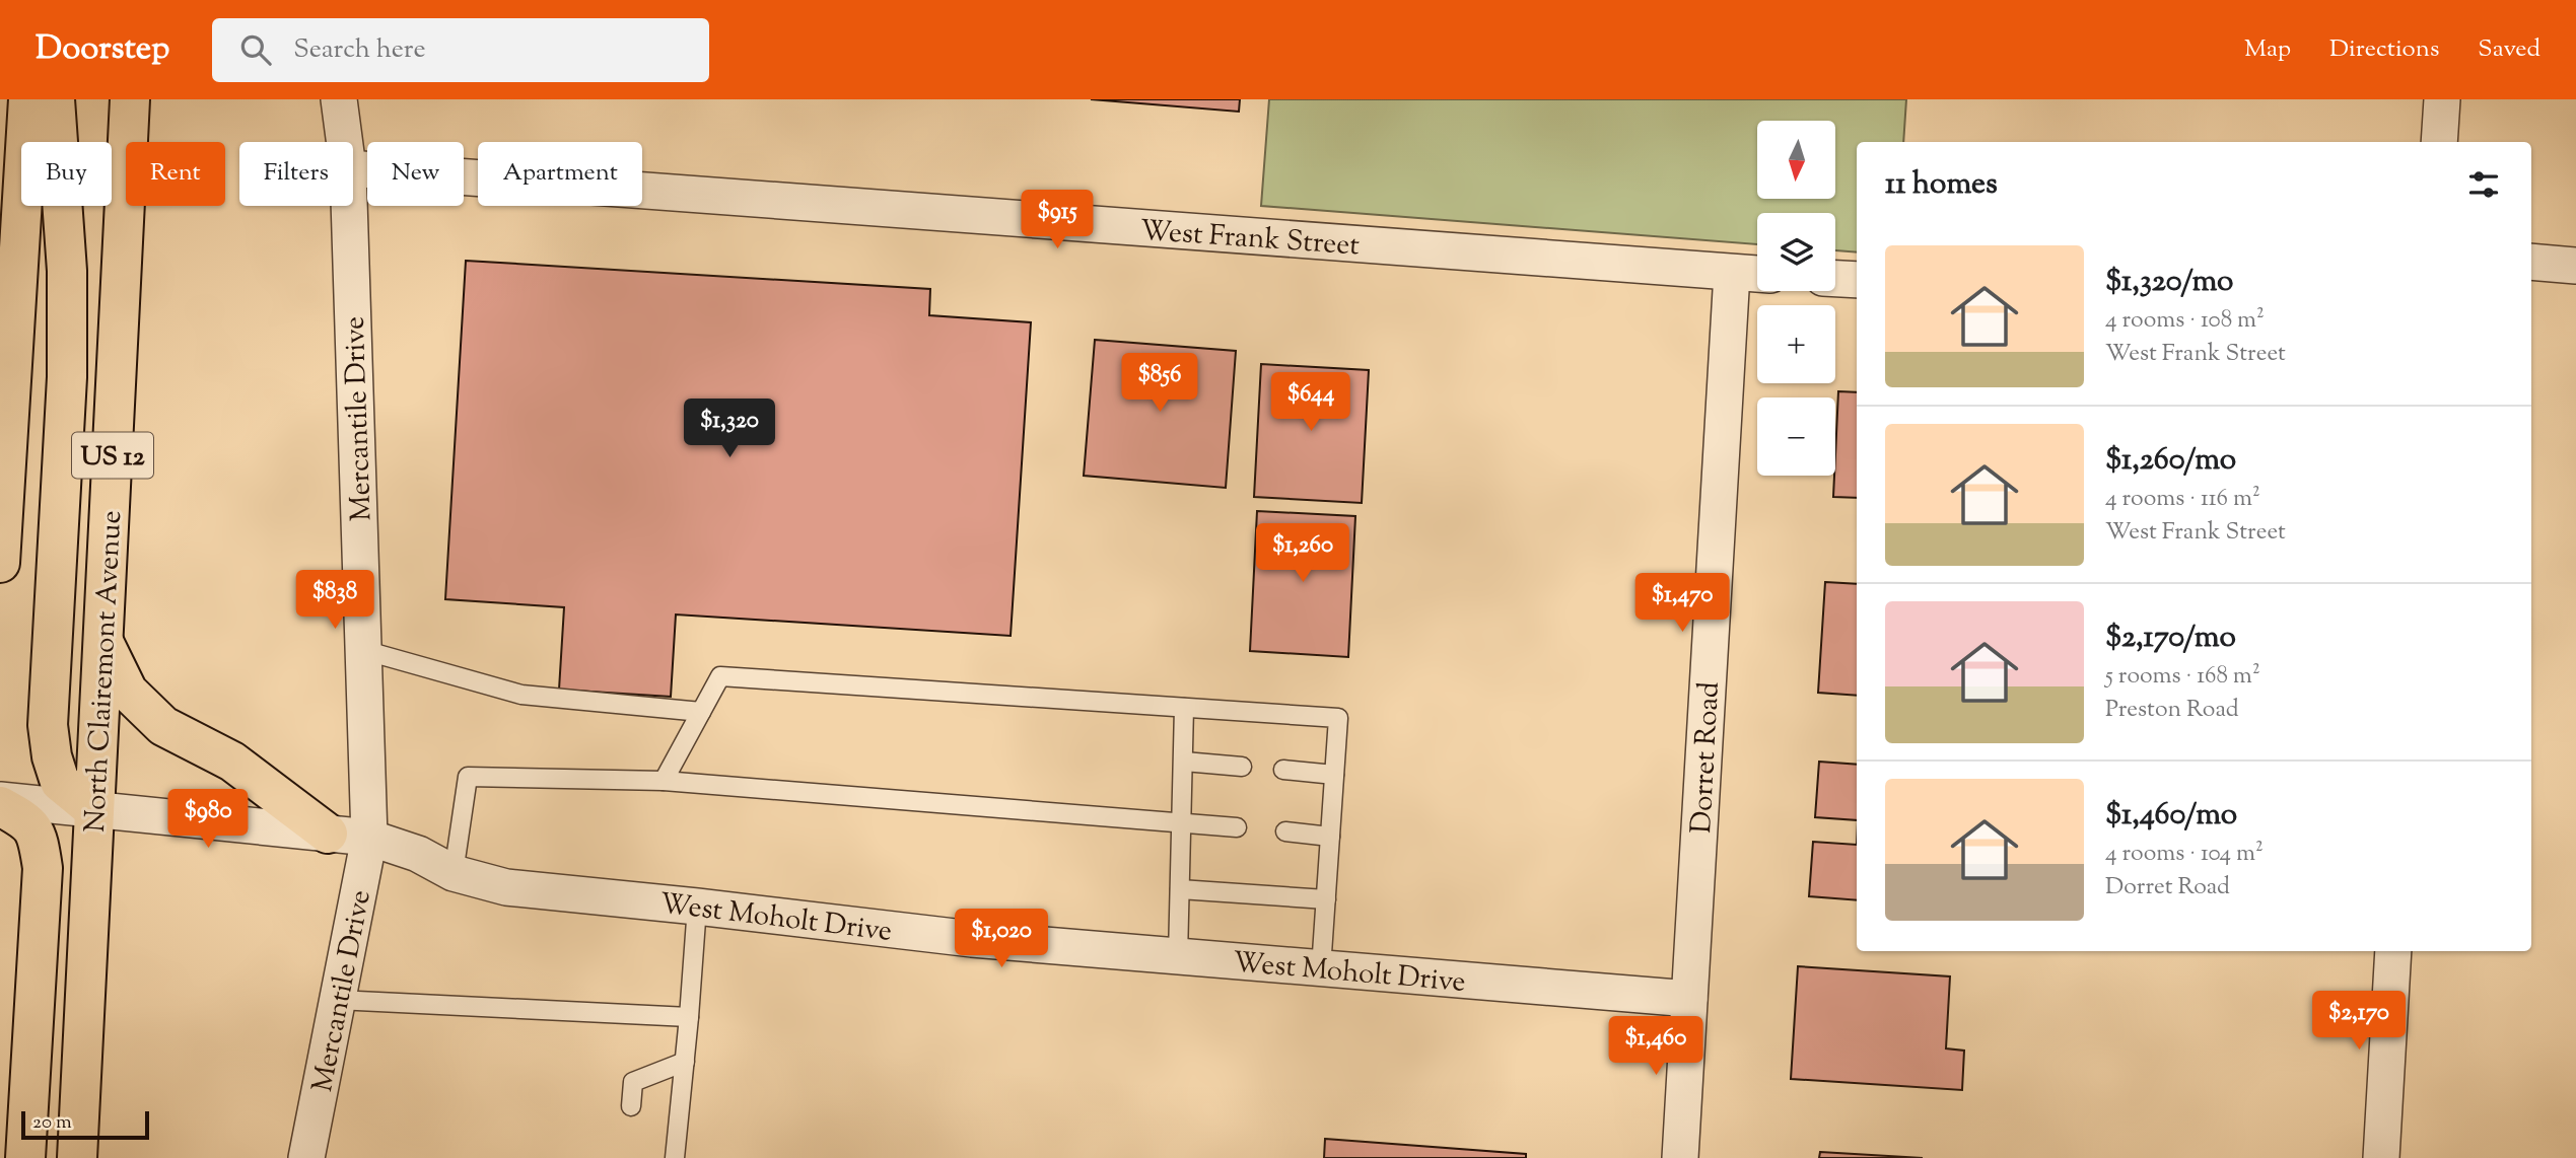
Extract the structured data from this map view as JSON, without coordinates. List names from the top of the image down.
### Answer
{
  "streets": {
    "main road": ["US 12", "North Clairemont Avenue"],
    "street": [
      "West Frank Street",
      "Mercantile Drive",
      "Dorret Road",
      "West Moholt Drive"
    ]
  },
  "crossings": [
    ["West Frank Street", "Dorret Road"],
    ["Mercantile Drive", "West Moholt Drive"],
    ["North Clairemont Avenue", "West Moholt Drive"],
    ["Dorret Road", "West Moholt Drive"]
  ],
  "scale_bar": "20 m",
  "north": "bottom",
  "page": {
    "header": "Doorstep",
    "search": "Search here",
    "nav": ["Map", "Directions", "Saved"],
    "map_buttons": ["+", "−"],
    "chip": [
      "Buy",
      "Rent",
      "Filters",
      "New",
      "Apartment"
    ],
    "heading": "11 homes",
    "price": [
      "$915",
      "$856",
      "$644",
      "$1,320",
      "$1,260",
      "$838",
      "$1,470",
      "$980",
      "$1,020",
      "$2,170",
      "$1,460"
    ],
    "list": [
      {
        "name": "$1,320/mo",
        "note": "4 rooms · 108 m² · West Frank Street"
      },
      {
        "name": "$1,260/mo",
        "note": "4 rooms · 116 m² · West Frank Street"
      },
      {
        "name": "$2,170/mo",
        "note": "5 rooms · 168 m² · Preston Road"
      },
      {
        "name": "$1,460/mo",
        "note": "4 rooms · 104 m² · Dorret Road"
      }
    ],
    "scale": "20 m"
  }
}
